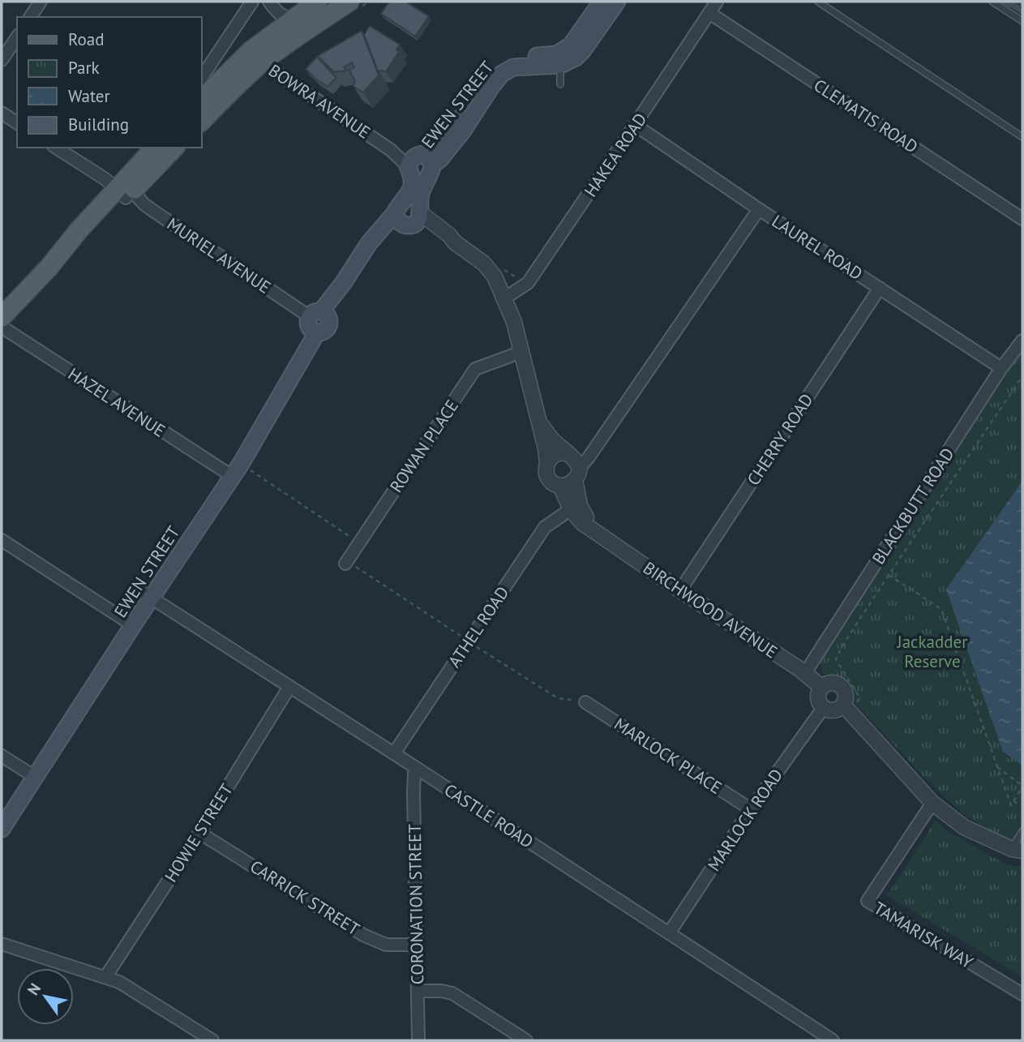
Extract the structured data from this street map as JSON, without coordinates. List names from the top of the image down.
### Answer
{
  "streets": {
    "main road": ["EWEN STREET"],
    "street": [
      "BOWRA AVENUE",
      "CLEMATIS ROAD",
      "HAKEA ROAD",
      "LAUREL ROAD",
      "MURIEL AVENUE",
      "HAZEL AVENUE",
      "CHERRY ROAD",
      "ROWAN PLACE",
      "BLACKBUTT ROAD",
      "BIRCHWOOD AVENUE",
      "ATHEL ROAD",
      "MARLOCK PLACE",
      "CASTLE ROAD",
      "MARLOCK ROAD",
      "HOWIE STREET",
      "CARRICK STREET",
      "CORONATION STREET",
      "TAMARISK WAY"
    ]
  },
  "crossings": [
    ["BOWRA AVENUE", "EWEN STREET"],
    ["EWEN STREET", "MURIEL AVENUE"],
    ["EWEN STREET", "HAZEL AVENUE"],
    ["EWEN STREET", "BIRCHWOOD AVENUE"],
    ["EWEN STREET", "CASTLE ROAD"],
    ["CLEMATIS ROAD", "HAKEA ROAD"],
    ["HAKEA ROAD", "LAUREL ROAD"],
    ["HAKEA ROAD", "BIRCHWOOD AVENUE"],
    ["LAUREL ROAD", "CHERRY ROAD"],
    ["LAUREL ROAD", "BLACKBUTT ROAD"],
    ["CHERRY ROAD", "BIRCHWOOD AVENUE"],
    ["ROWAN PLACE", "BIRCHWOOD AVENUE"],
    ["BLACKBUTT ROAD", "BIRCHWOOD AVENUE"],
    ["BIRCHWOOD AVENUE", "ATHEL ROAD"],
    ["BIRCHWOOD AVENUE", "MARLOCK ROAD"],
    ["BIRCHWOOD AVENUE", "TAMARISK WAY"],
    ["ATHEL ROAD", "CASTLE ROAD"],
    ["MARLOCK PLACE", "MARLOCK ROAD"],
    ["CASTLE ROAD", "MARLOCK ROAD"],
    ["CASTLE ROAD", "HOWIE STREET"],
    ["CASTLE ROAD", "CORONATION STREET"],
    ["HOWIE STREET", "CARRICK STREET"],
    ["CARRICK STREET", "CORONATION STREET"]
  ],
  "parks": ["Jackadder Reserve"],
  "legend": [
    "Road",
    "Park",
    "Water",
    "Building"
  ],
  "north": "top left"
}
